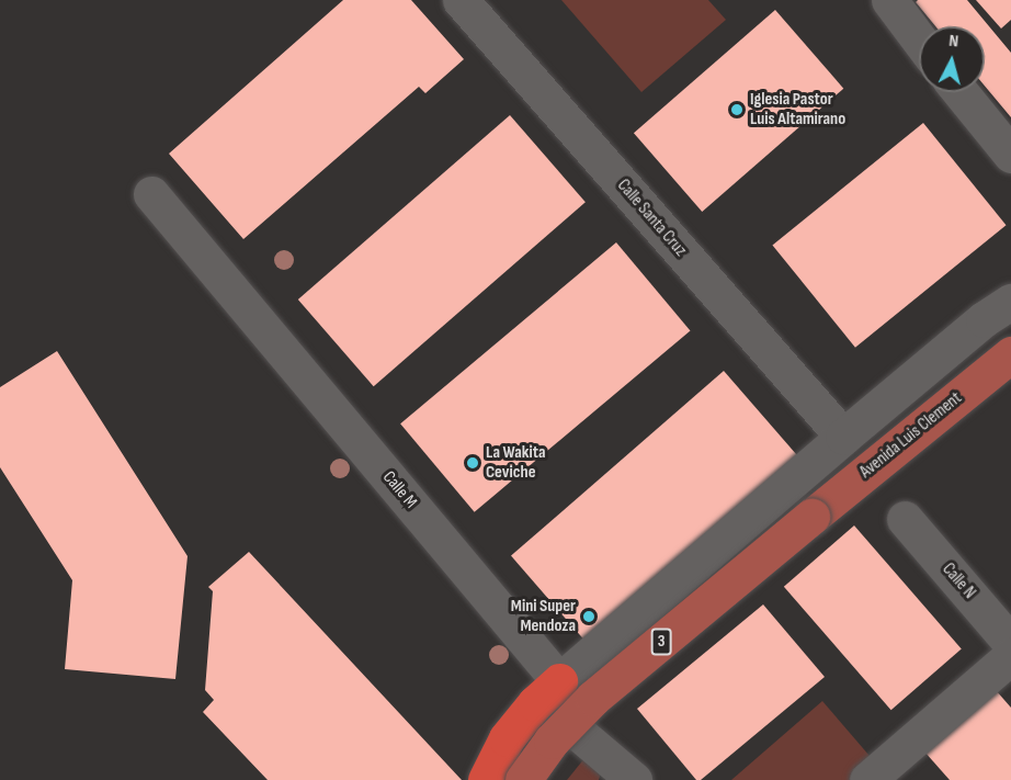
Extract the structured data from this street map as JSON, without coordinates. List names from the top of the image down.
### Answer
{
  "streets": {
    "main road": ["Avenida Luis Clement", "3"],
    "street": ["Calle Santa Cruz", "Calle M", "Calle N"]
  },
  "places": ["Iglesia Pastor Luis Altamirano", "La Wakita Ceviche", "Mini Super Mendoza"],
  "north": "top"
}
